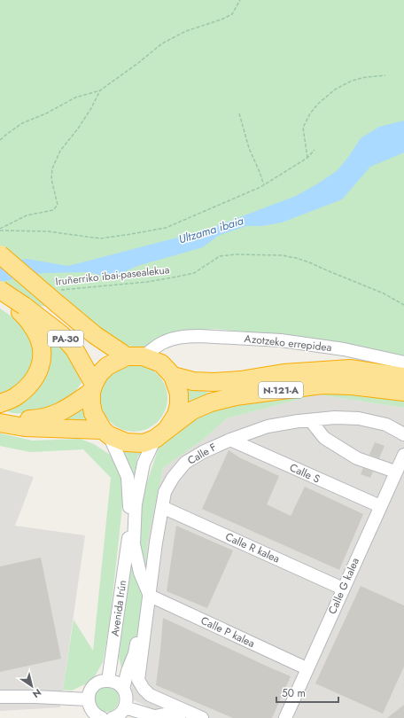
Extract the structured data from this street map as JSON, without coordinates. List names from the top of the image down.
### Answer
{
  "streets": {
    "highway": ["PA-30", "N-121-A"],
    "street": [
      "Azotzeko errepidea",
      "Calle F",
      "Calle S",
      "Calle R kalea",
      "Calle G kalea",
      "Avenida Irún",
      "Calle P kalea"
    ],
    "path": ["Iruñerriko ibai-pasealekua"]
  },
  "crossings": [
    ["Iruñerriko ibai-pasealekua", "PA-30"],
    ["PA-30", "Azotzeko errepidea"],
    ["PA-30", "N-121-A"],
    ["PA-30", "Avenida Irún"],
    ["Azotzeko errepidea", "N-121-A"],
    ["Azotzeko errepidea", "Avenida Irún"],
    ["N-121-A", "Avenida Irún"],
    ["Calle F", "Calle S"],
    ["Calle F", "Calle R kalea"],
    ["Calle F", "Avenida Irún"],
    ["Calle F", "Calle P kalea"],
    ["Calle S", "Calle G kalea"],
    ["Calle R kalea", "Calle G kalea"],
    ["Calle G kalea", "Calle P kalea"],
    ["Avenida Irún", "Calle P kalea"]
  ],
  "water": ["Ultzama ibaia"],
  "scale_bar": "50 m",
  "north": "bottom right"
}
